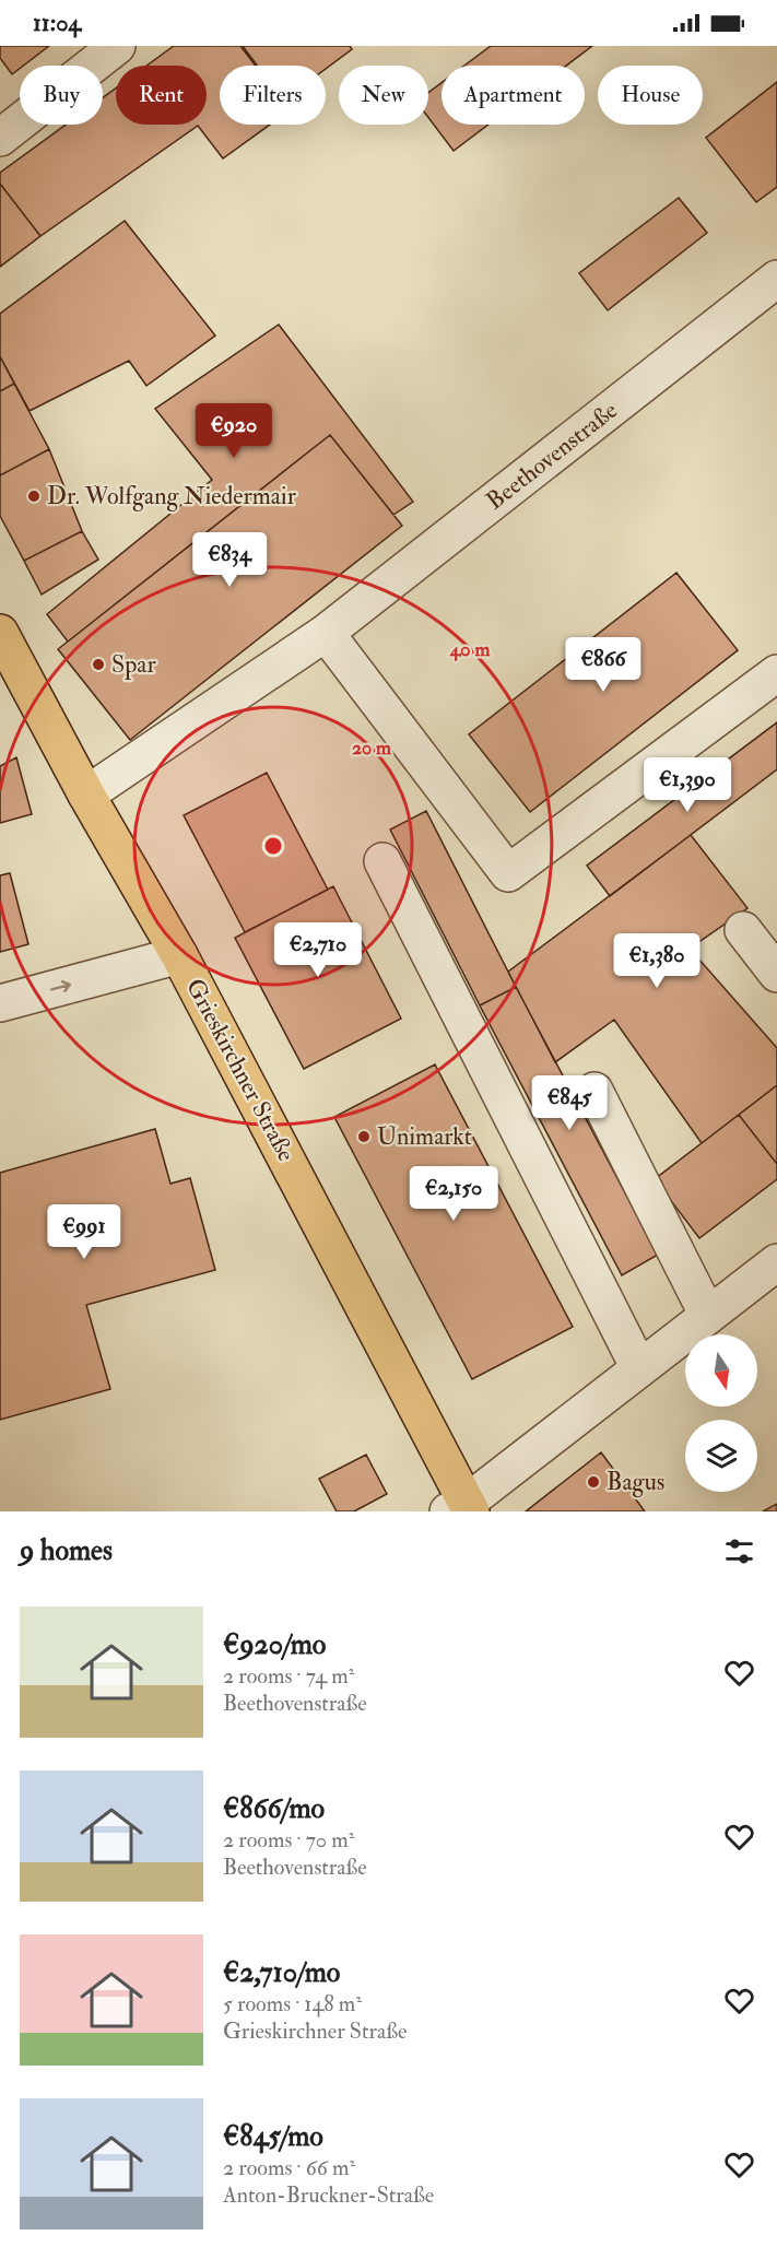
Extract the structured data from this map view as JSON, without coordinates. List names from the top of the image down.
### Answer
{
  "streets": {
    "main road": ["Grieskirchner Straße"],
    "street": ["Beethovenstraße"]
  },
  "crossings": [
    ["Beethovenstraße", "Grieskirchner Straße"]
  ],
  "places": [
    "Dr. Wolfgang Niedermair",
    "Spar",
    "Unimarkt",
    "Bagus"
  ],
  "north": "bottom",
  "page": {
    "status": "11:04",
    "chip": [
      "Buy",
      "Rent",
      "Filters",
      "New",
      "Apartment",
      "House"
    ],
    "price": [
      "€920",
      "€834",
      "€866",
      "€1,390",
      "€2,710",
      "€1,380",
      "€845",
      "€2,150",
      "€991"
    ],
    "heading": "9 homes",
    "list": [
      {
        "name": "€920/mo",
        "note": "2 rooms · 74 m² · Beethovenstraße"
      },
      {
        "name": "€866/mo",
        "note": "2 rooms · 70 m² · Beethovenstraße"
      },
      {
        "name": "€2,710/mo",
        "note": "5 rooms · 148 m² · Grieskirchner Straße"
      },
      {
        "name": "€845/mo",
        "note": "2 rooms · 66 m² · Anton-Bruckner-Straße"
      }
    ]
  },
  "rings": ["40 m", "20 m"]
}
